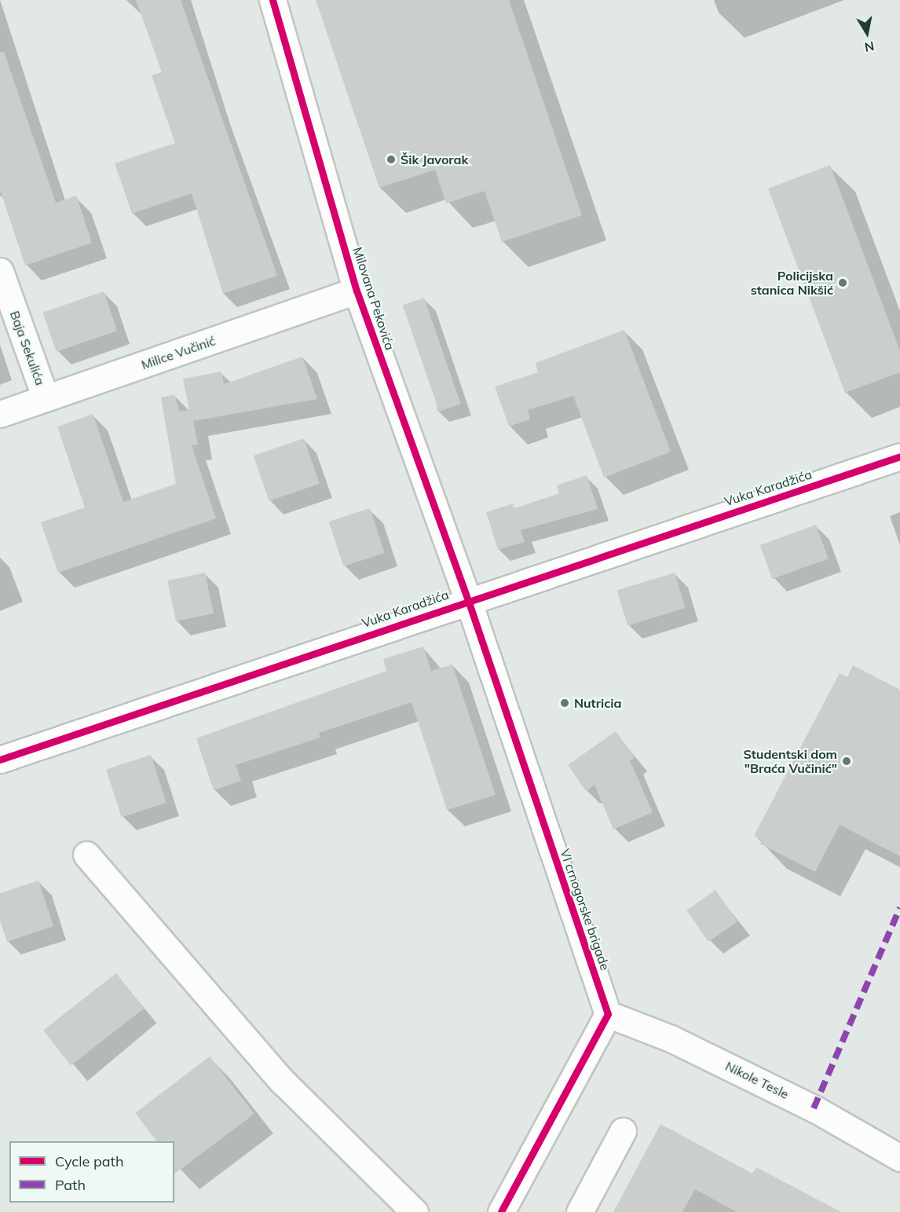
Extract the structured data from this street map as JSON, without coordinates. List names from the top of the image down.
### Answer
{
  "streets": {
    "street": [
      "Milovana Pekovića",
      "Baja Sekulića",
      "Milice Vučinić",
      "Vuka Karadžića",
      "VI crnogorske brigade",
      "Nikole Tesle"
    ]
  },
  "crossings": [
    ["Milovana Pekovića", "Milice Vučinić"],
    ["Milovana Pekovića", "Vuka Karadžića"],
    ["Milovana Pekovića", "VI crnogorske brigade"],
    ["Baja Sekulića", "Milice Vučinić"],
    ["Vuka Karadžića", "VI crnogorske brigade"],
    ["VI crnogorske brigade", "Nikole Tesle"]
  ],
  "places": [
    "Šik Javorak",
    "Policijska stanica Nikšić",
    "Nutricia",
    "Studentski dom \"Braća Vučinić\""
  ],
  "legend": ["Cycle path", "Path"],
  "north": "bottom"
}
